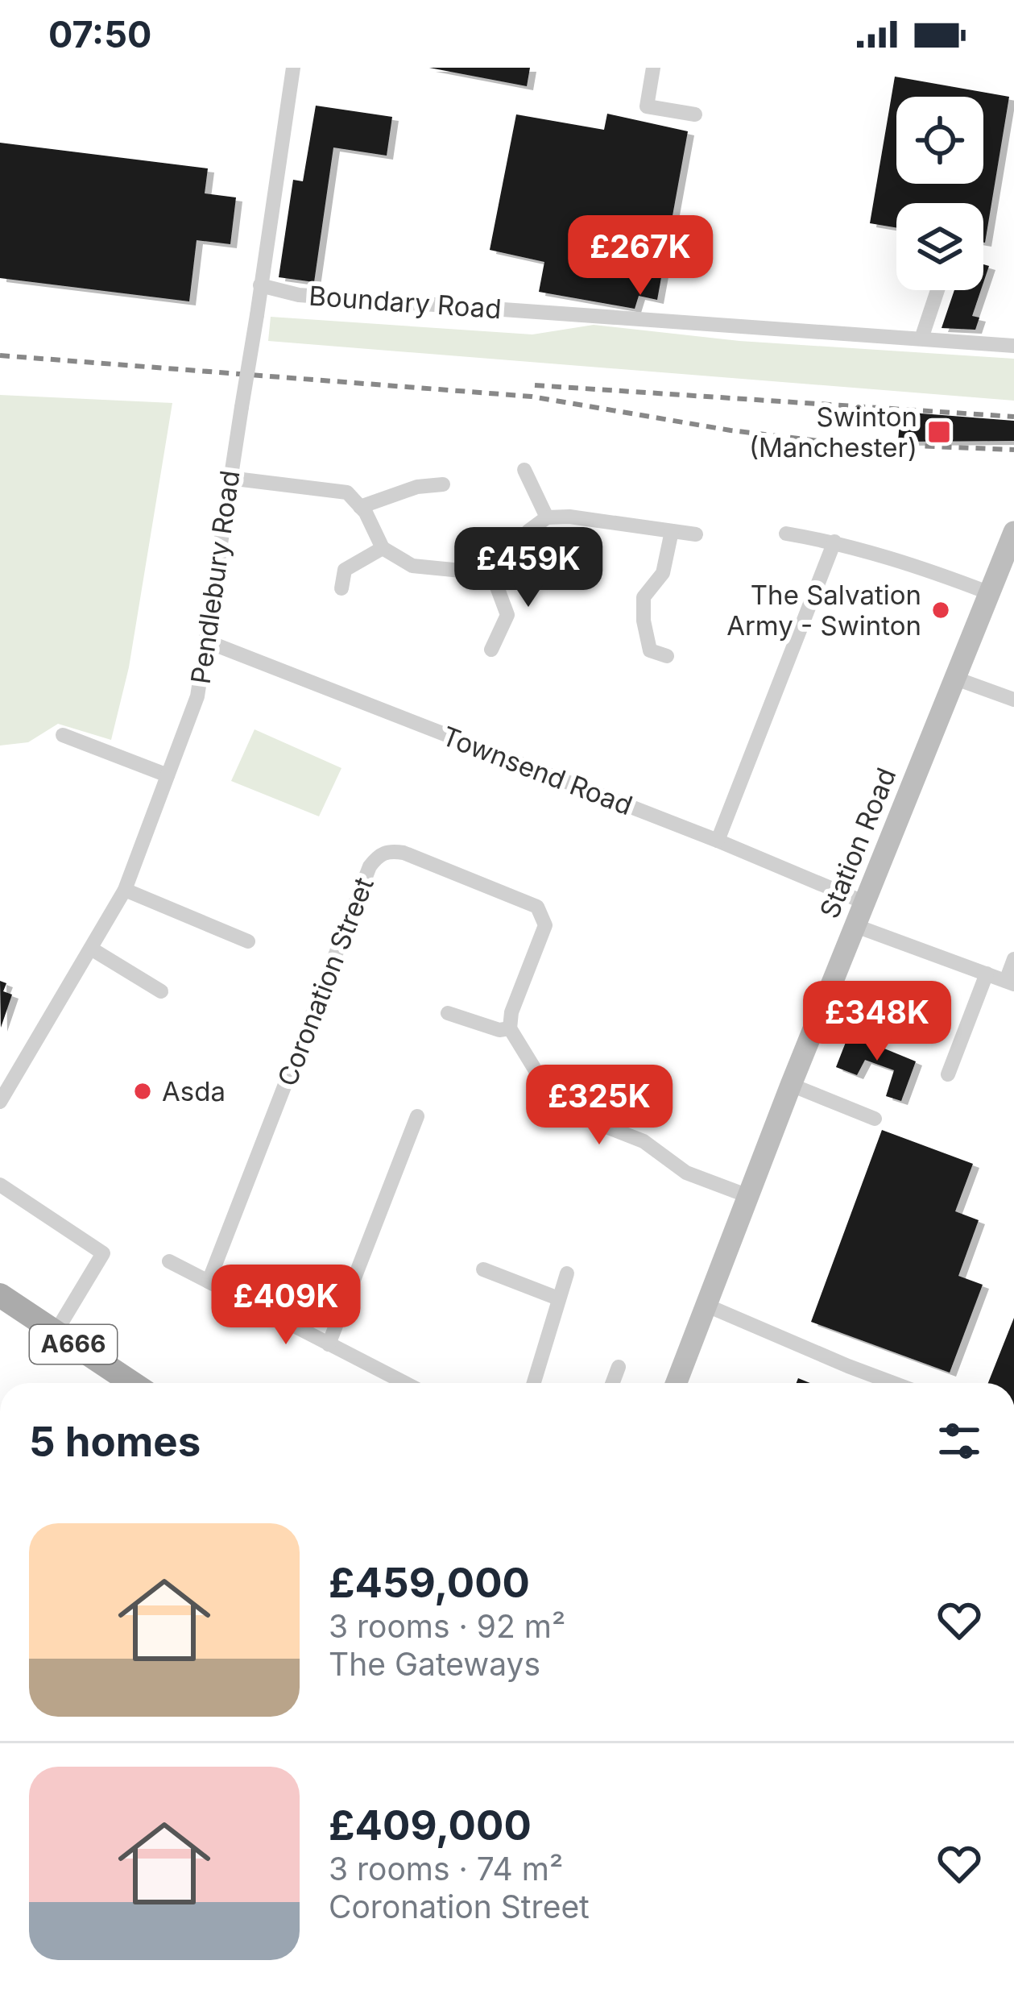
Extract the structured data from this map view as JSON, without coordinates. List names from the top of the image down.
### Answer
{
  "streets": {
    "main road": ["Station Road", "A666"],
    "street": [
      "Boundary Road",
      "Pendlebury Road",
      "Townsend Road",
      "Coronation Street"
    ]
  },
  "crossings": [
    ["Boundary Road", "Pendlebury Road"],
    ["Pendlebury Road", "Townsend Road"],
    ["Townsend Road", "Station Road"]
  ],
  "places": {
    "transit": ["Swinton (Manchester)"],
    "other": ["The Salvation Army - Swinton", "Asda"]
  },
  "page": {
    "status": "07:50",
    "price": [
      "£267K",
      "£459K",
      "£348K",
      "£325K",
      "£409K"
    ],
    "heading": "5 homes",
    "list": [
      {
        "name": "£459,000",
        "note": "3 rooms · 92 m² · The Gateways"
      },
      {
        "name": "£409,000",
        "note": "3 rooms · 74 m² · Coronation Street"
      }
    ]
  }
}
